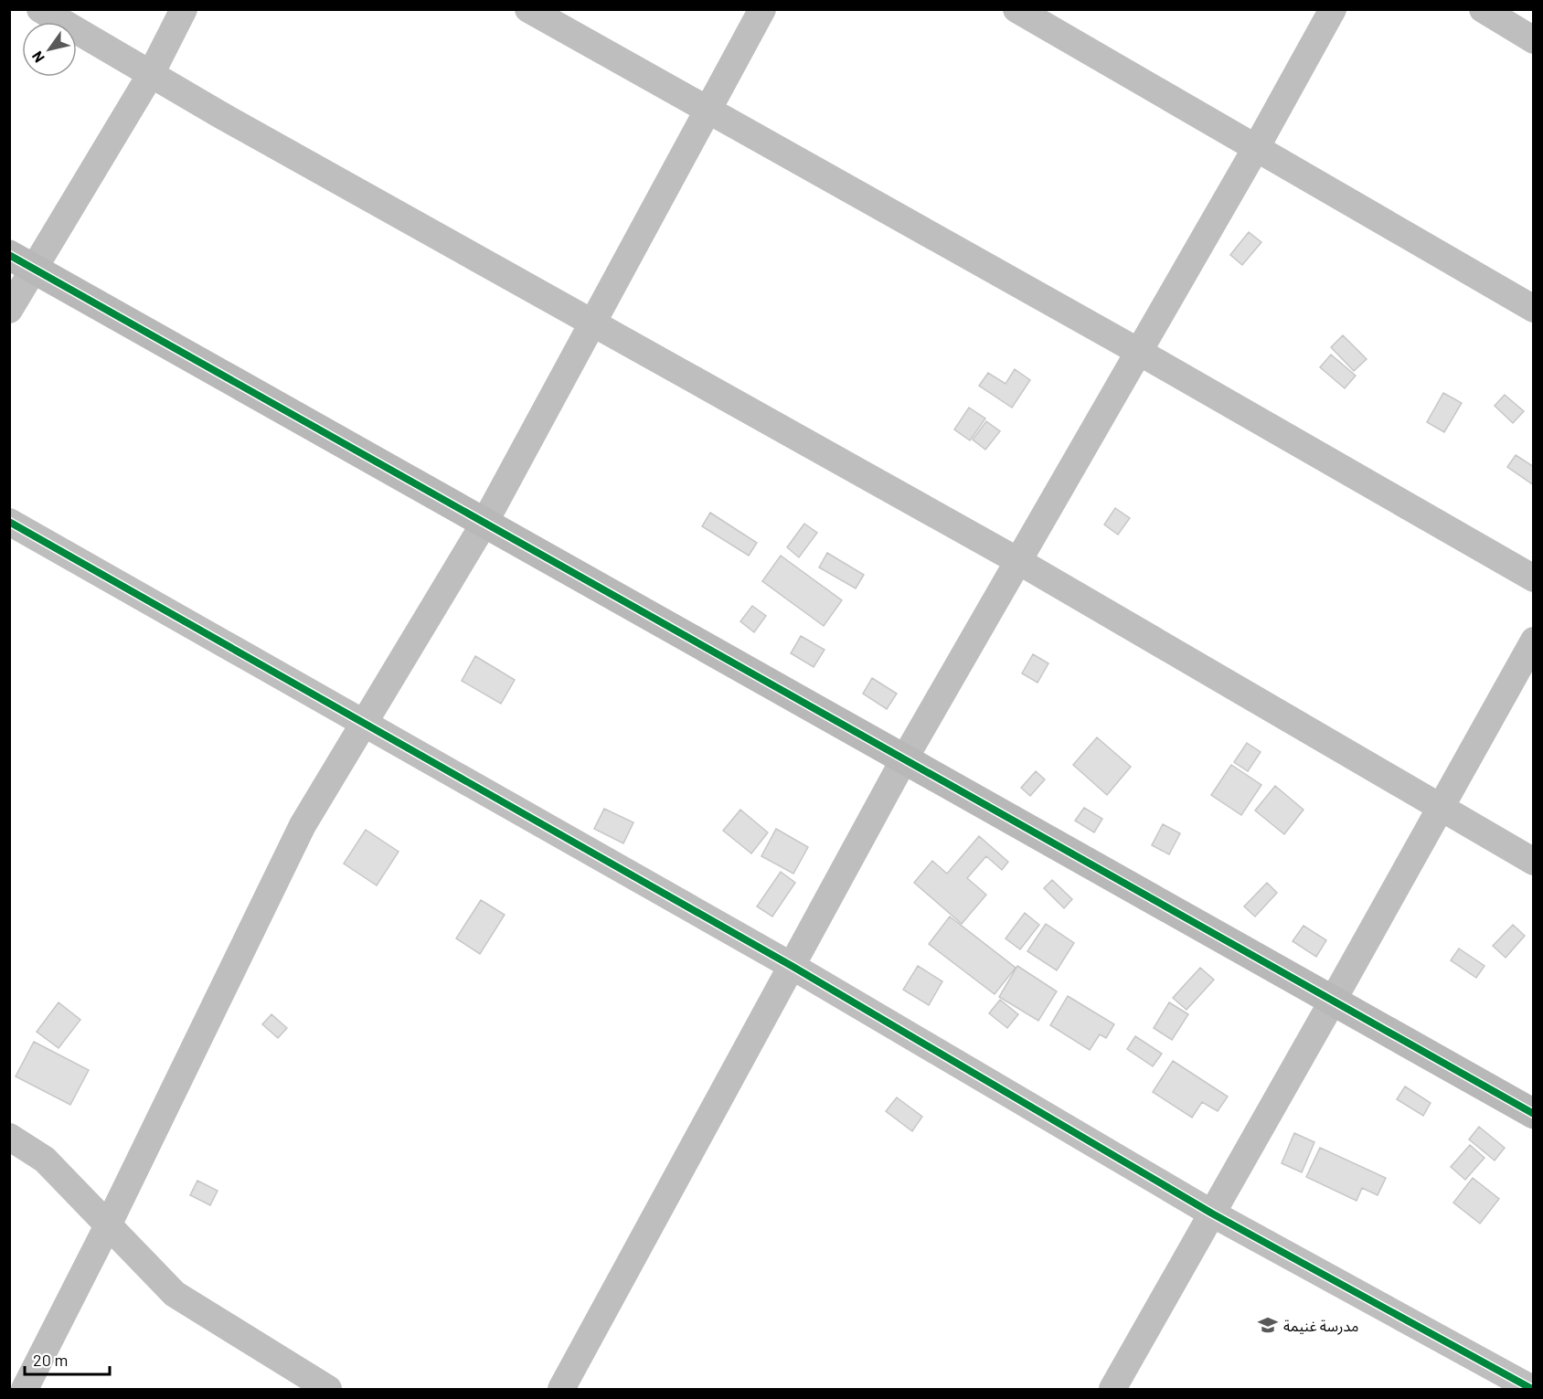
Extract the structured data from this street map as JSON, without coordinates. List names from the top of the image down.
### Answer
{
  "places": {
    "school or university": ["مدرسة غنيمة"]
  },
  "scale_bar": "20 m",
  "north": "bottom left"
}
